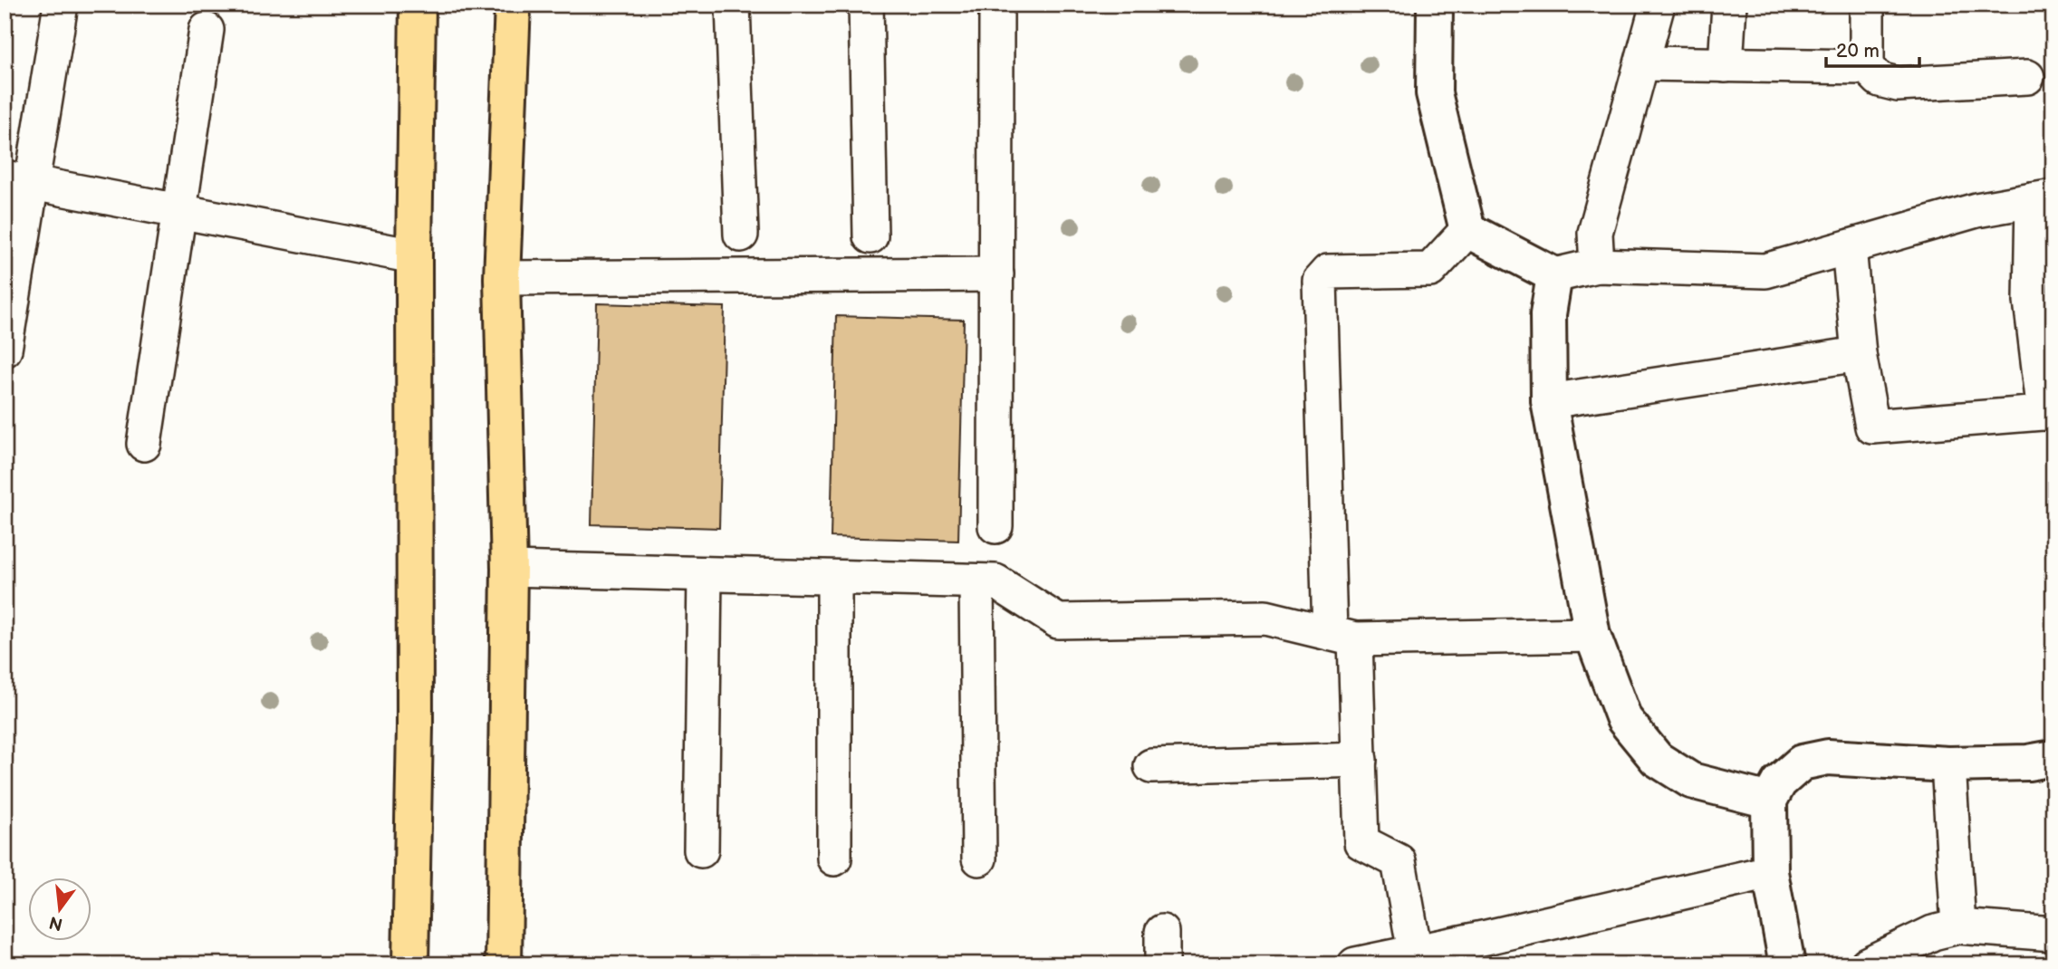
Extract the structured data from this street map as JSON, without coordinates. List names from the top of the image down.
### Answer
{
  "scale_bar": "20 m",
  "north": "bottom"
}
